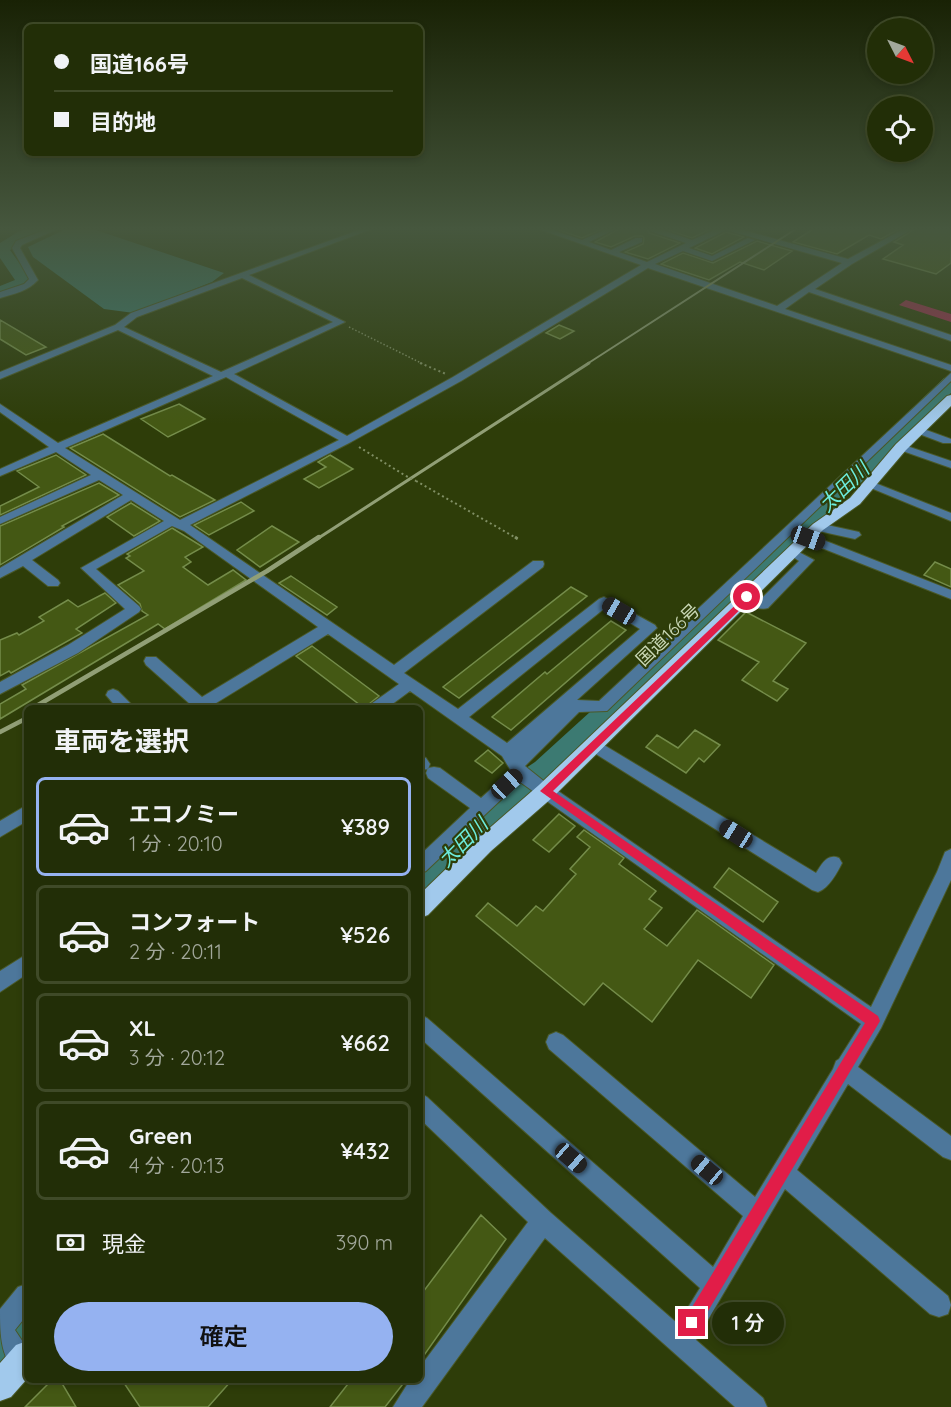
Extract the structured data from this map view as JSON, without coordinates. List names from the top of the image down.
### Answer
{
  "streets": {
    "highway": ["国道166号"]
  },
  "water": ["太田川"],
  "north": "bottom right",
  "page": {
    "banner": ["国道166号", "目的地"],
    "heading": "車両を選択",
    "list": [
      {
        "name": "エコノミー",
        "note": "1 分 · 20:10",
        "value": "¥389"
      },
      {
        "name": "コンフォート",
        "note": "2 分 · 20:11",
        "value": "¥526"
      },
      {
        "name": "XL",
        "note": "3 分 · 20:12",
        "value": "¥662"
      },
      {
        "name": "Green",
        "note": "4 分 · 20:13",
        "value": "¥432"
      }
    ],
    "pay": ["現金", "390 m"],
    "buttons": "確定",
    "bubble": "1 分"
  }
}
